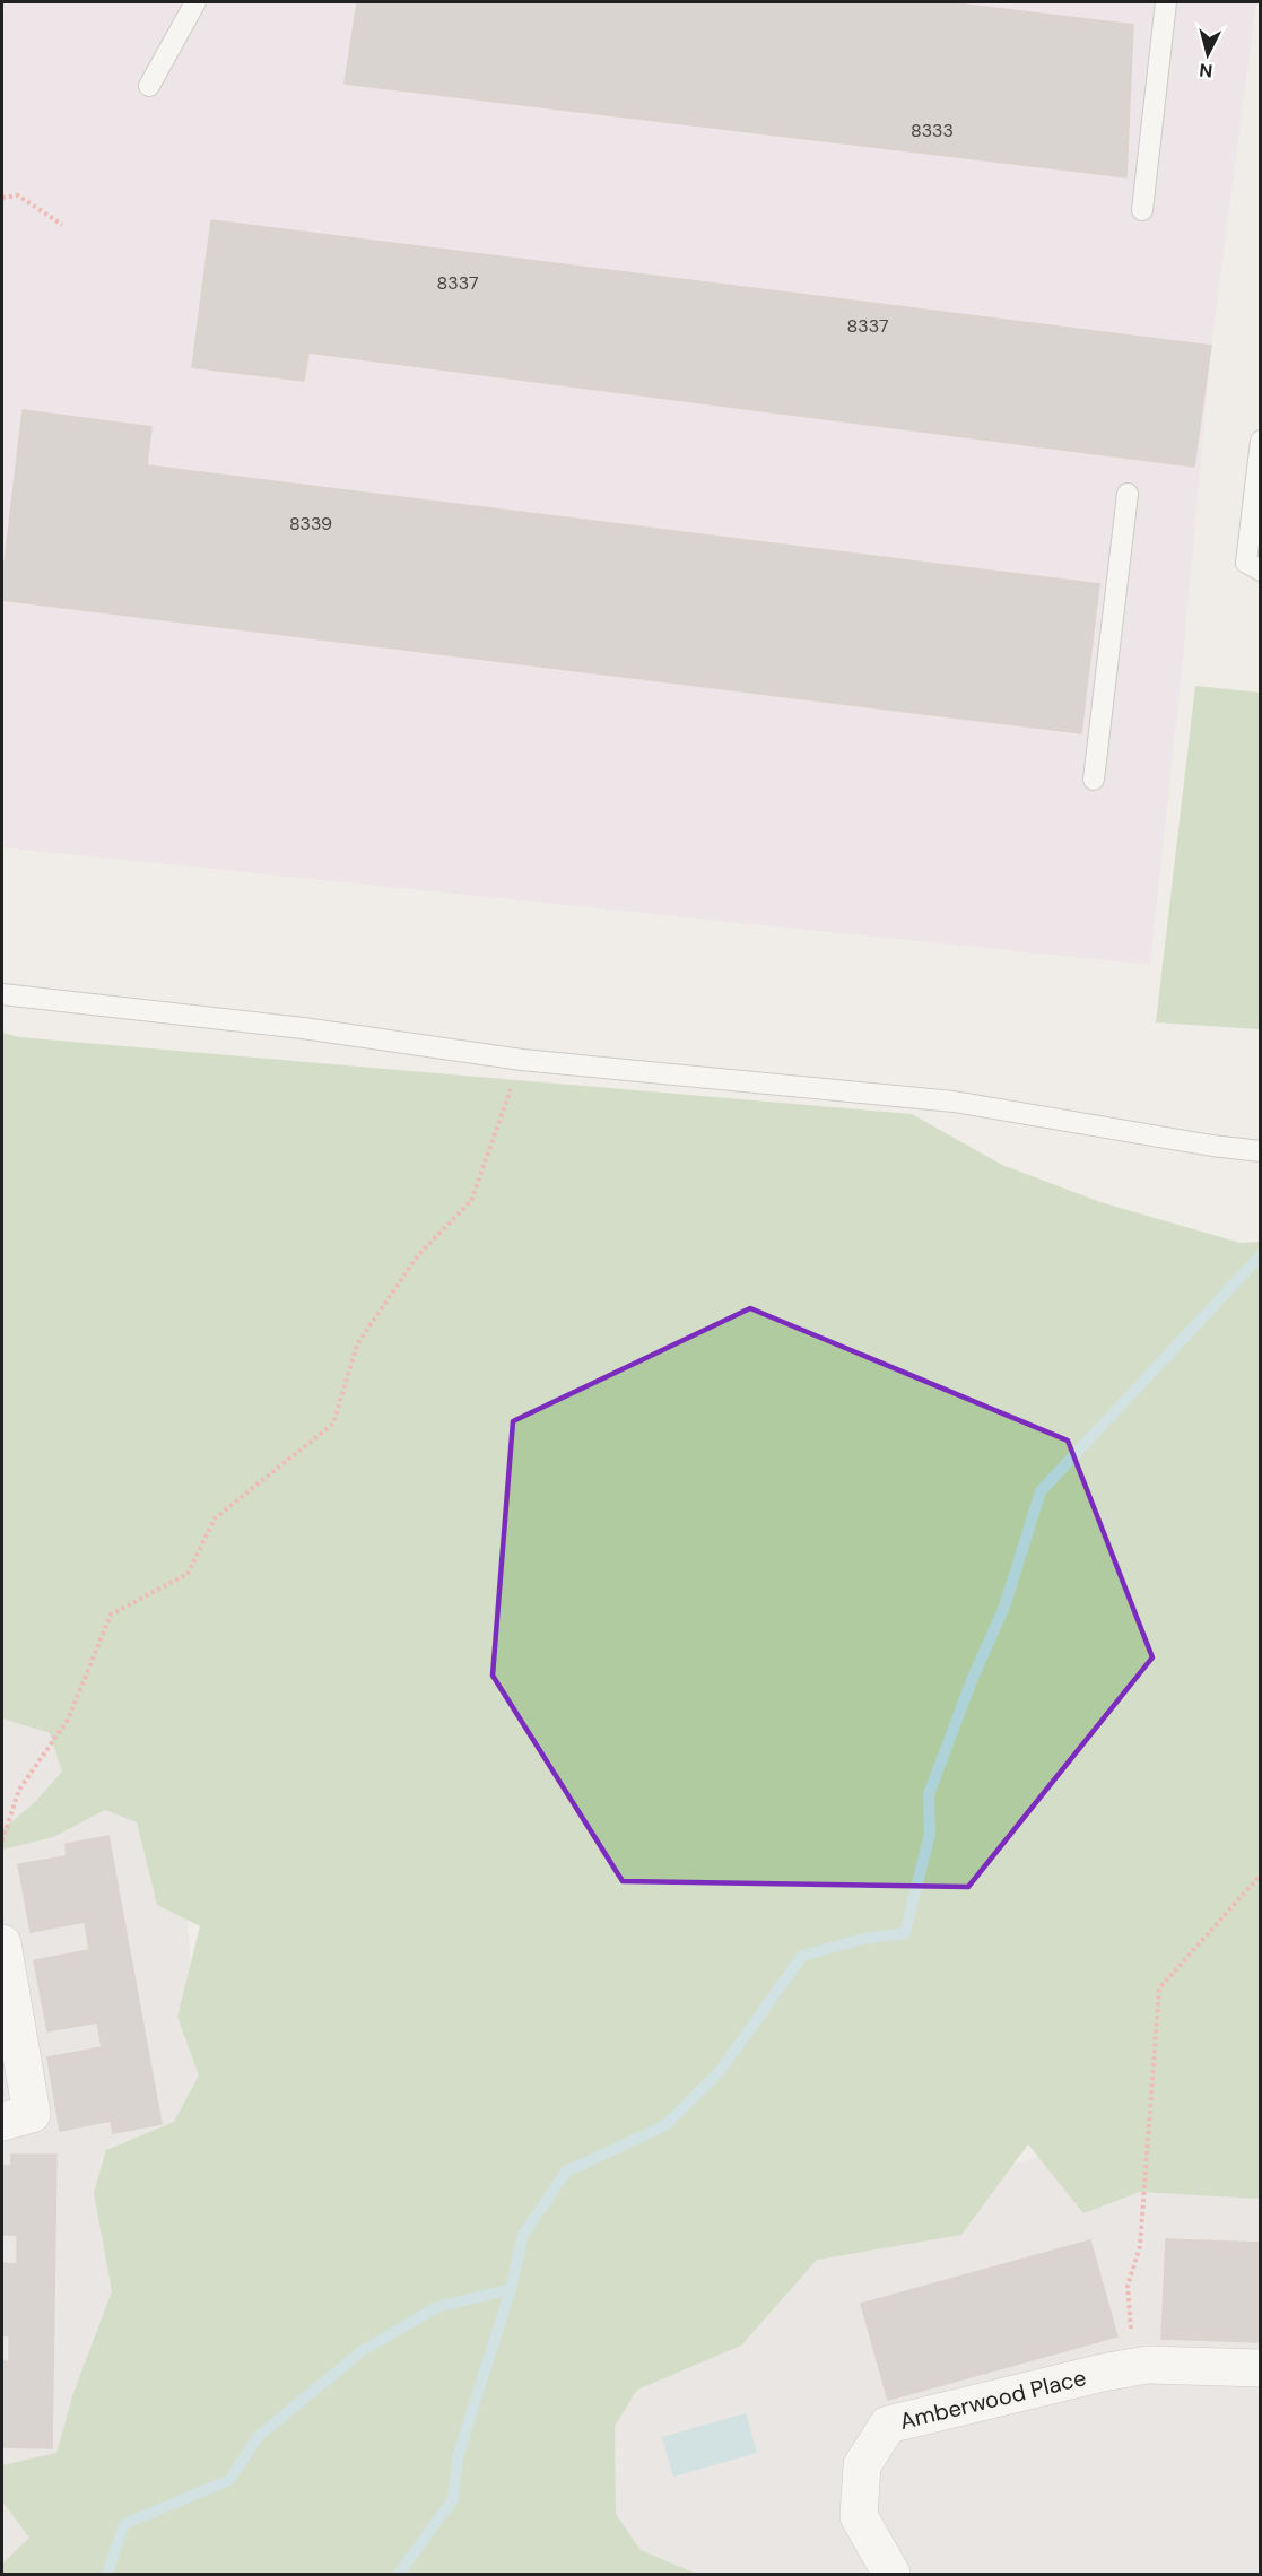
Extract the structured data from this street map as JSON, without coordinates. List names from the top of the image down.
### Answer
{
  "streets": {
    "street": ["Amberwood Place"]
  },
  "house_numbers": [
    "8333",
    "8337",
    "8337",
    "8339"
  ],
  "north": "bottom"
}
